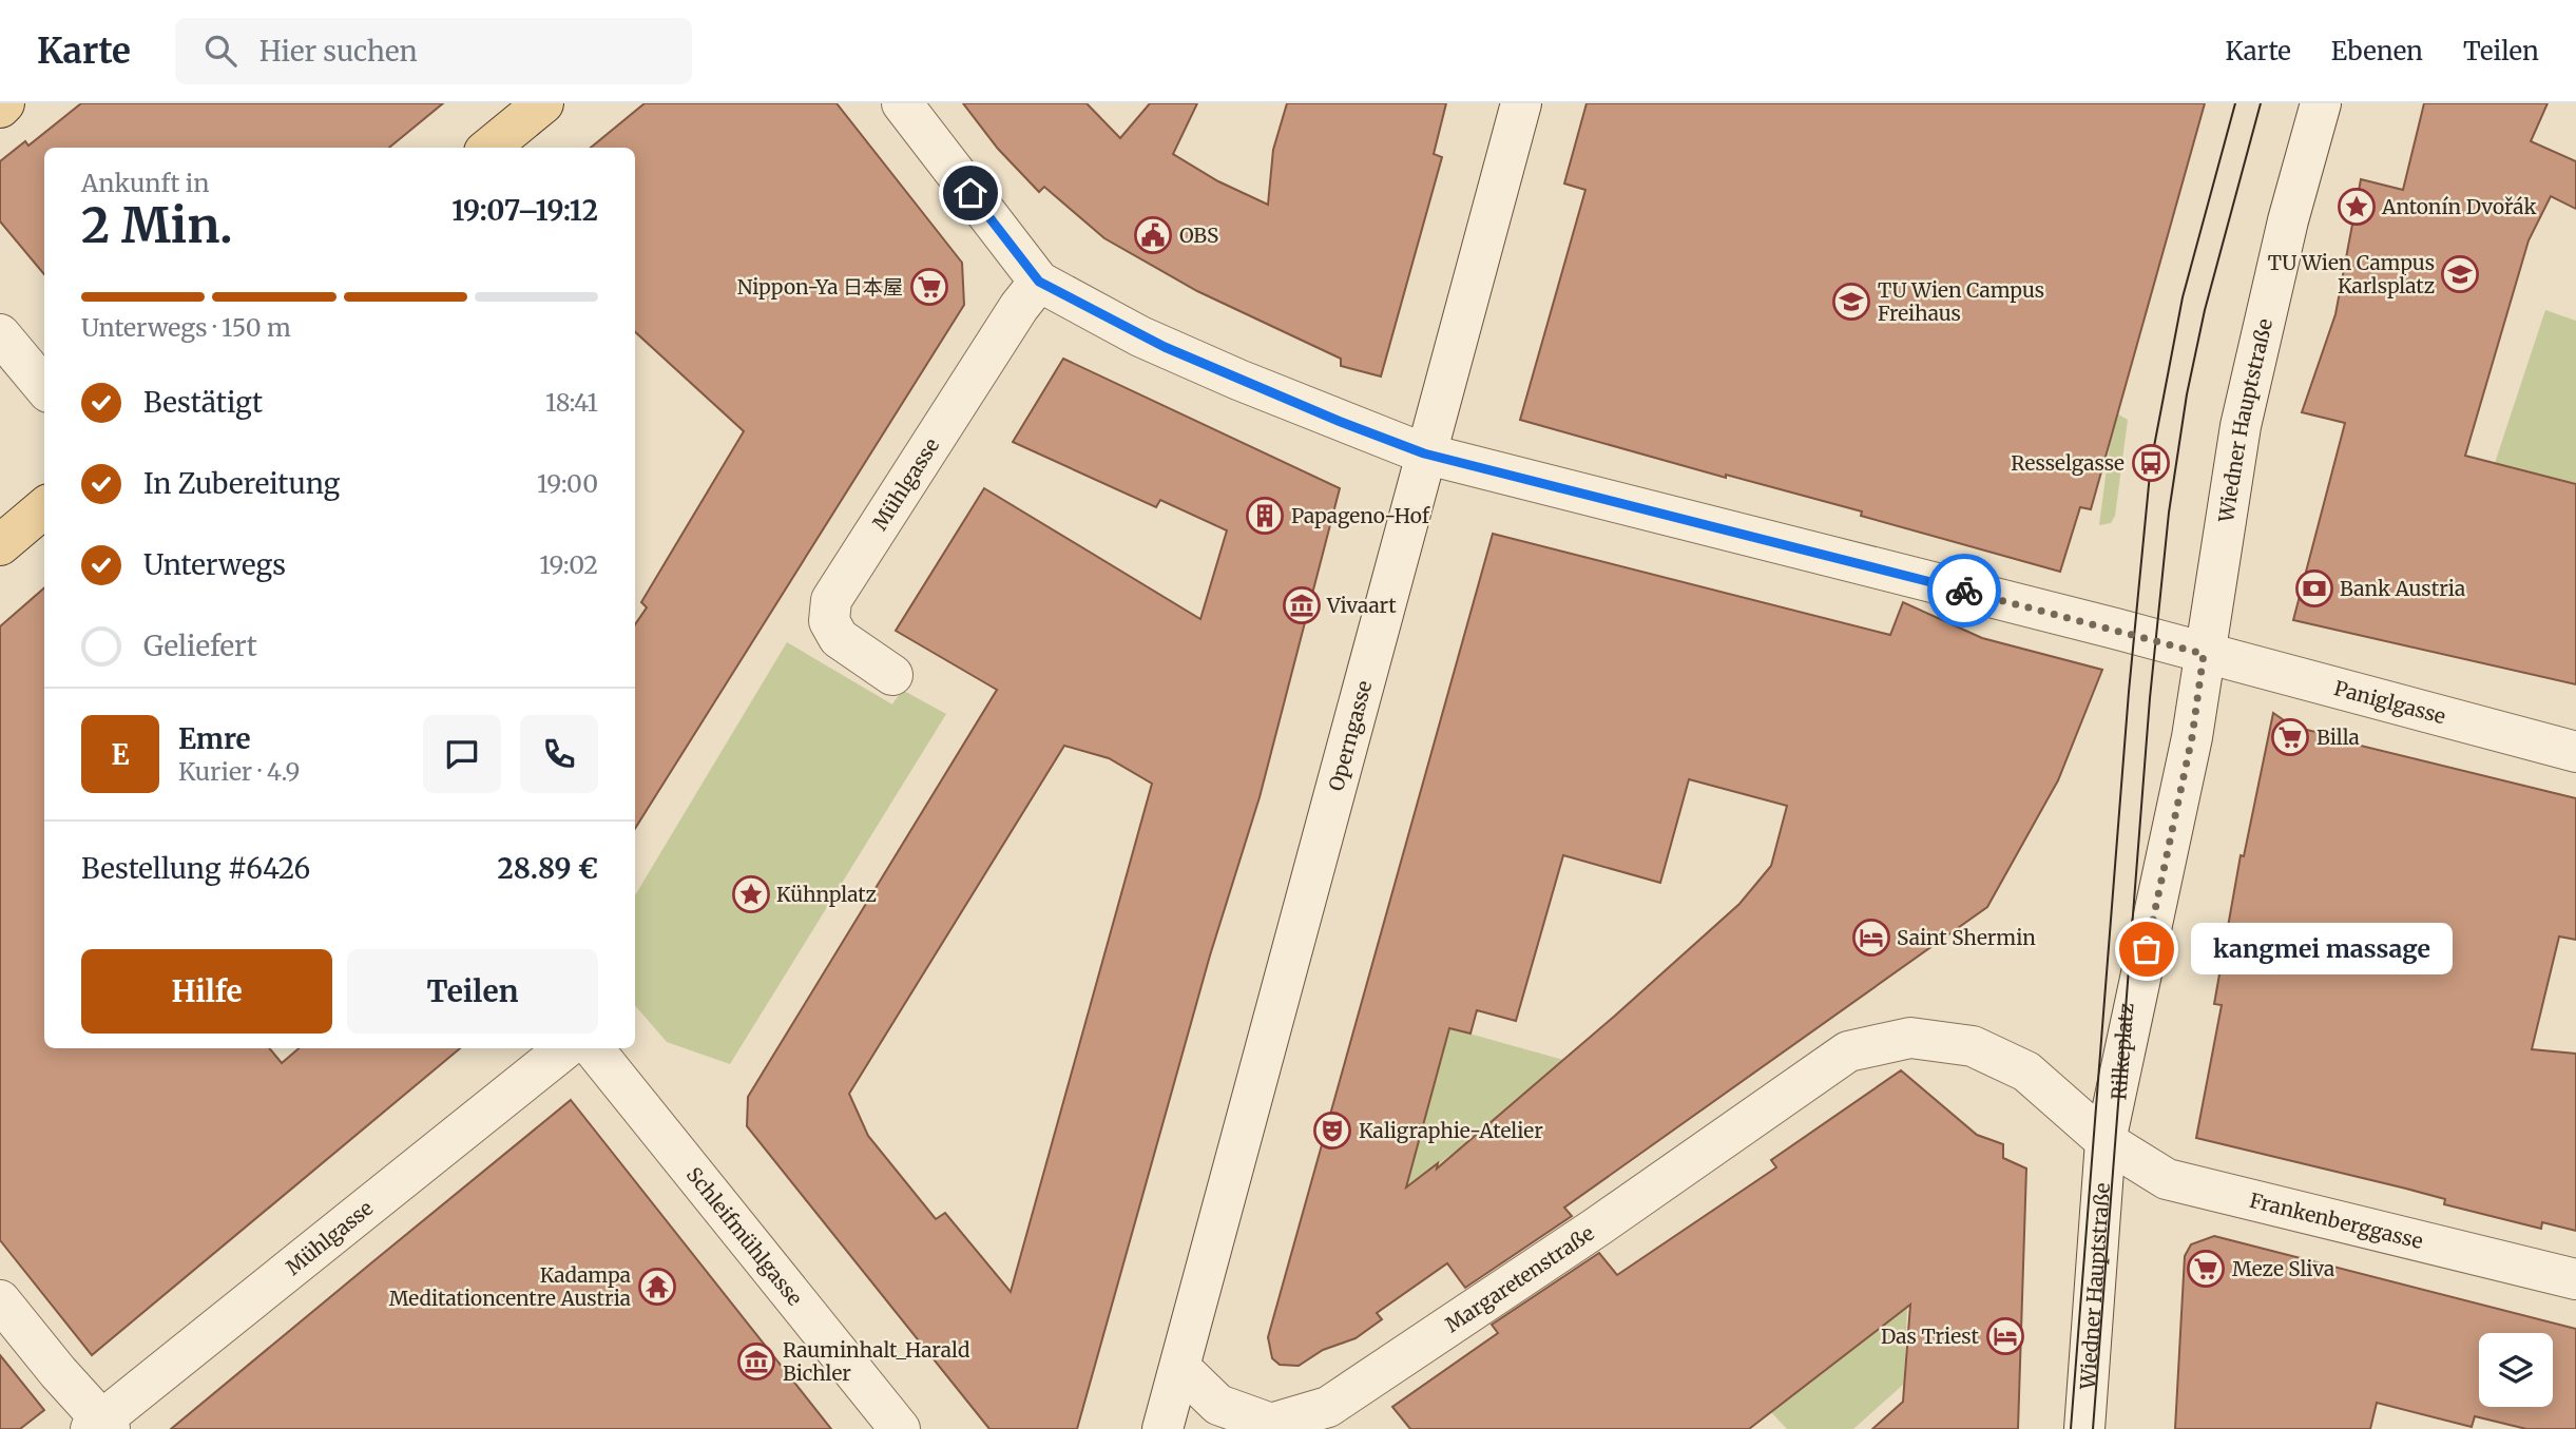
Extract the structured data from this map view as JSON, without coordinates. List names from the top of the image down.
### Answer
{
  "streets": {
    "street": [
      "Wiedner Hauptstraße",
      "Mühlgasse",
      "Paniglgasse",
      "Operngasse",
      "Rilkeplatz",
      "Frankenberggasse",
      "Schleifmühlgasse",
      "Margaretenstraße"
    ]
  },
  "crossings": [
    ["Wiedner Hauptstraße", "Paniglgasse"],
    ["Wiedner Hauptstraße", "Rilkeplatz"],
    ["Wiedner Hauptstraße", "Frankenberggasse"],
    ["Wiedner Hauptstraße", "Margaretenstraße"],
    ["Mühlgasse", "Paniglgasse"],
    ["Paniglgasse", "Operngasse"],
    ["Paniglgasse", "Rilkeplatz"],
    ["Operngasse", "Margaretenstraße"],
    ["Rilkeplatz", "Frankenberggasse"],
    ["Rilkeplatz", "Margaretenstraße"],
    ["Frankenberggasse", "Margaretenstraße"]
  ],
  "places": {
    "place": ["Antonín Dvořák", "Kühnplatz"],
    "public building": ["OBS"],
    "school or university": ["TU Wien Campus Karlsplatz", "TU Wien Campus Freihaus"],
    "supermarket": ["Nippon-Ya 日本屋", "Billa", "Meze Sliva"],
    "bus stop": ["Resselgasse"],
    "building": ["Papageno-Hof"],
    "bank": ["Bank Austria"],
    "museum": ["Vivaart", "Rauminhalt_Harald Bichler"],
    "hotel": ["Saint Shermin", "Das Triest"],
    "other": ["kangmei massage"],
    "theatre": ["Kaligraphie-Atelier"],
    "temple": ["Kadampa Meditationcentre Austria"]
  },
  "page": {
    "header": "Karte",
    "search": "Hier suchen",
    "nav": ["Karte", "Ebenen", "Teilen"],
    "heading": ["2 Min.", "Ankunft in", "19:07–19:12"],
    "panel": [
      "Emre",
      "Kurier · 4.9",
      "Bestellung #6426",
      "28.89 €"
    ],
    "bar": "Unterwegs · 150 m",
    "list": [
      ["Bestätigt", "18:41"],
      ["In Zubereitung", "19:00"],
      ["Unterwegs", "19:02"],
      "Geliefert"
    ],
    "round": "E",
    "bubble": "kangmei massage",
    "buttons": ["Hilfe", "Teilen"]
  }
}
